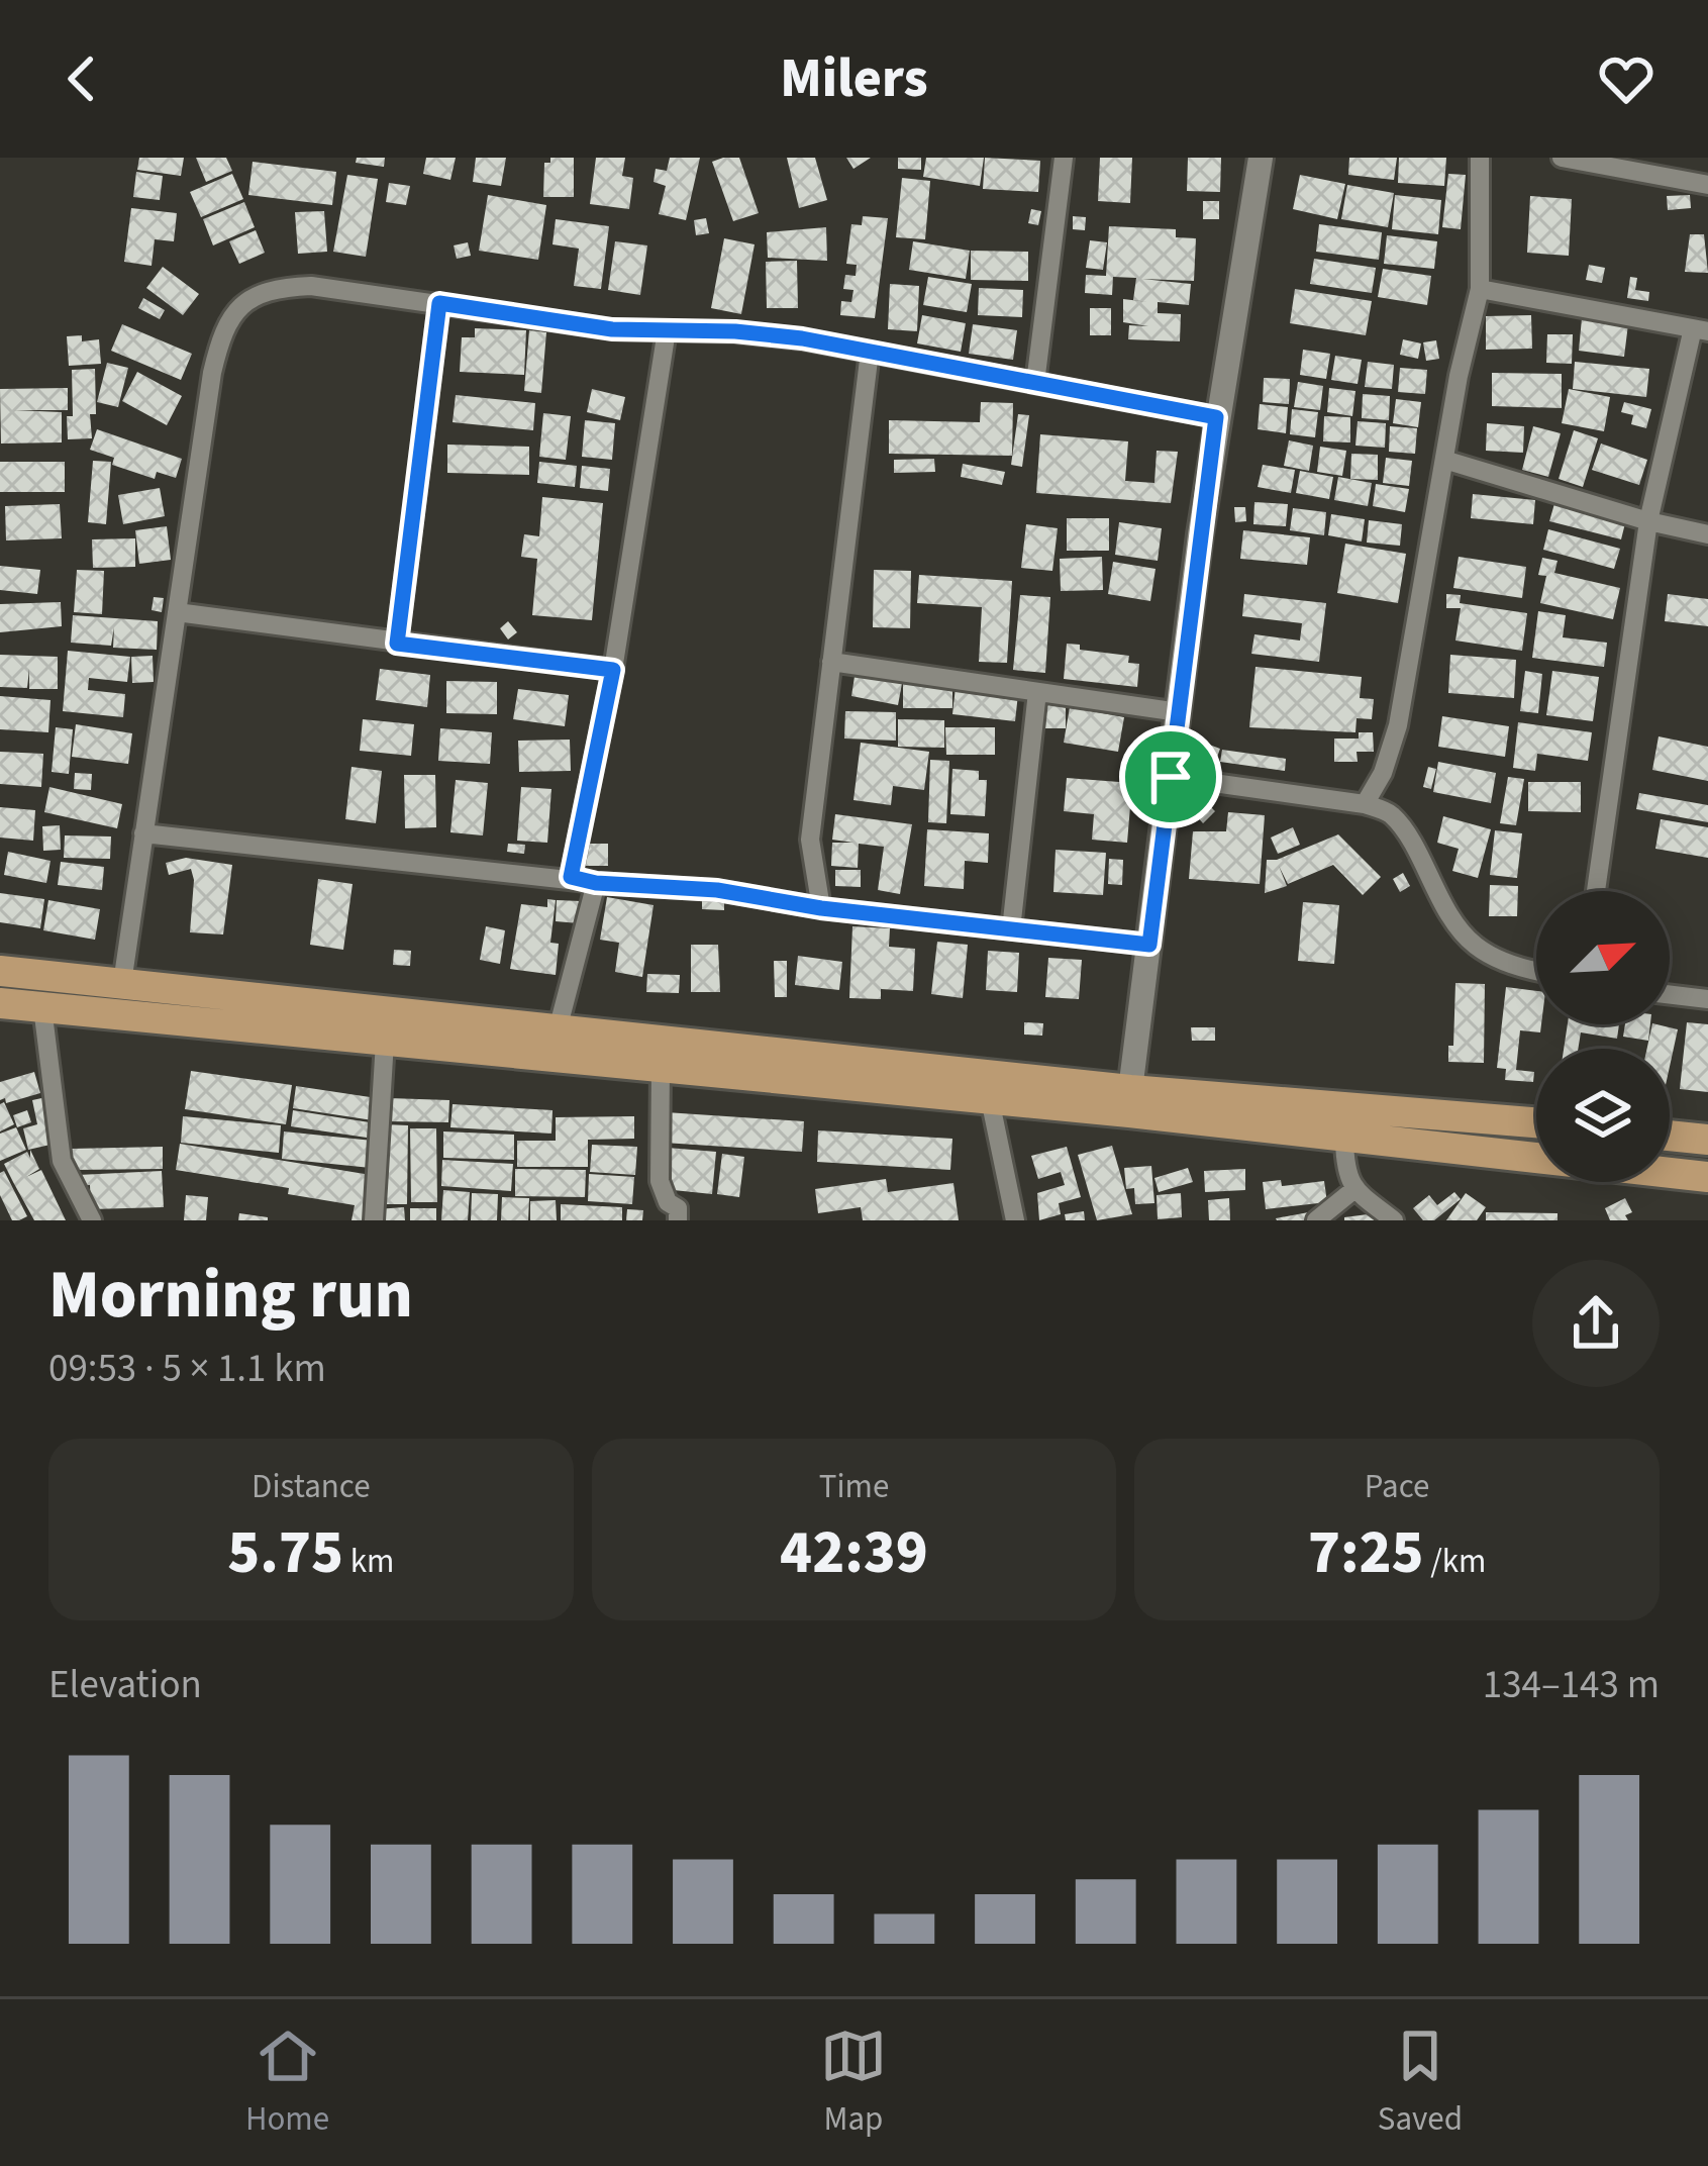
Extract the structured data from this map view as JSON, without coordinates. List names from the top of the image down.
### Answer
{
  "north": "top right",
  "page": {
    "header": "Milers",
    "heading": ["Morning run", "09:53 · 5 × 1.1 km"],
    "stats": [
      ["Distance", "5.75 km"],
      ["Time", "42:39"],
      ["Pace", "7:25 /km"]
    ],
    "chart": ["Elevation", "134–143 m"],
    "tabs": ["Home", "Map", "Saved"]
  }
}
